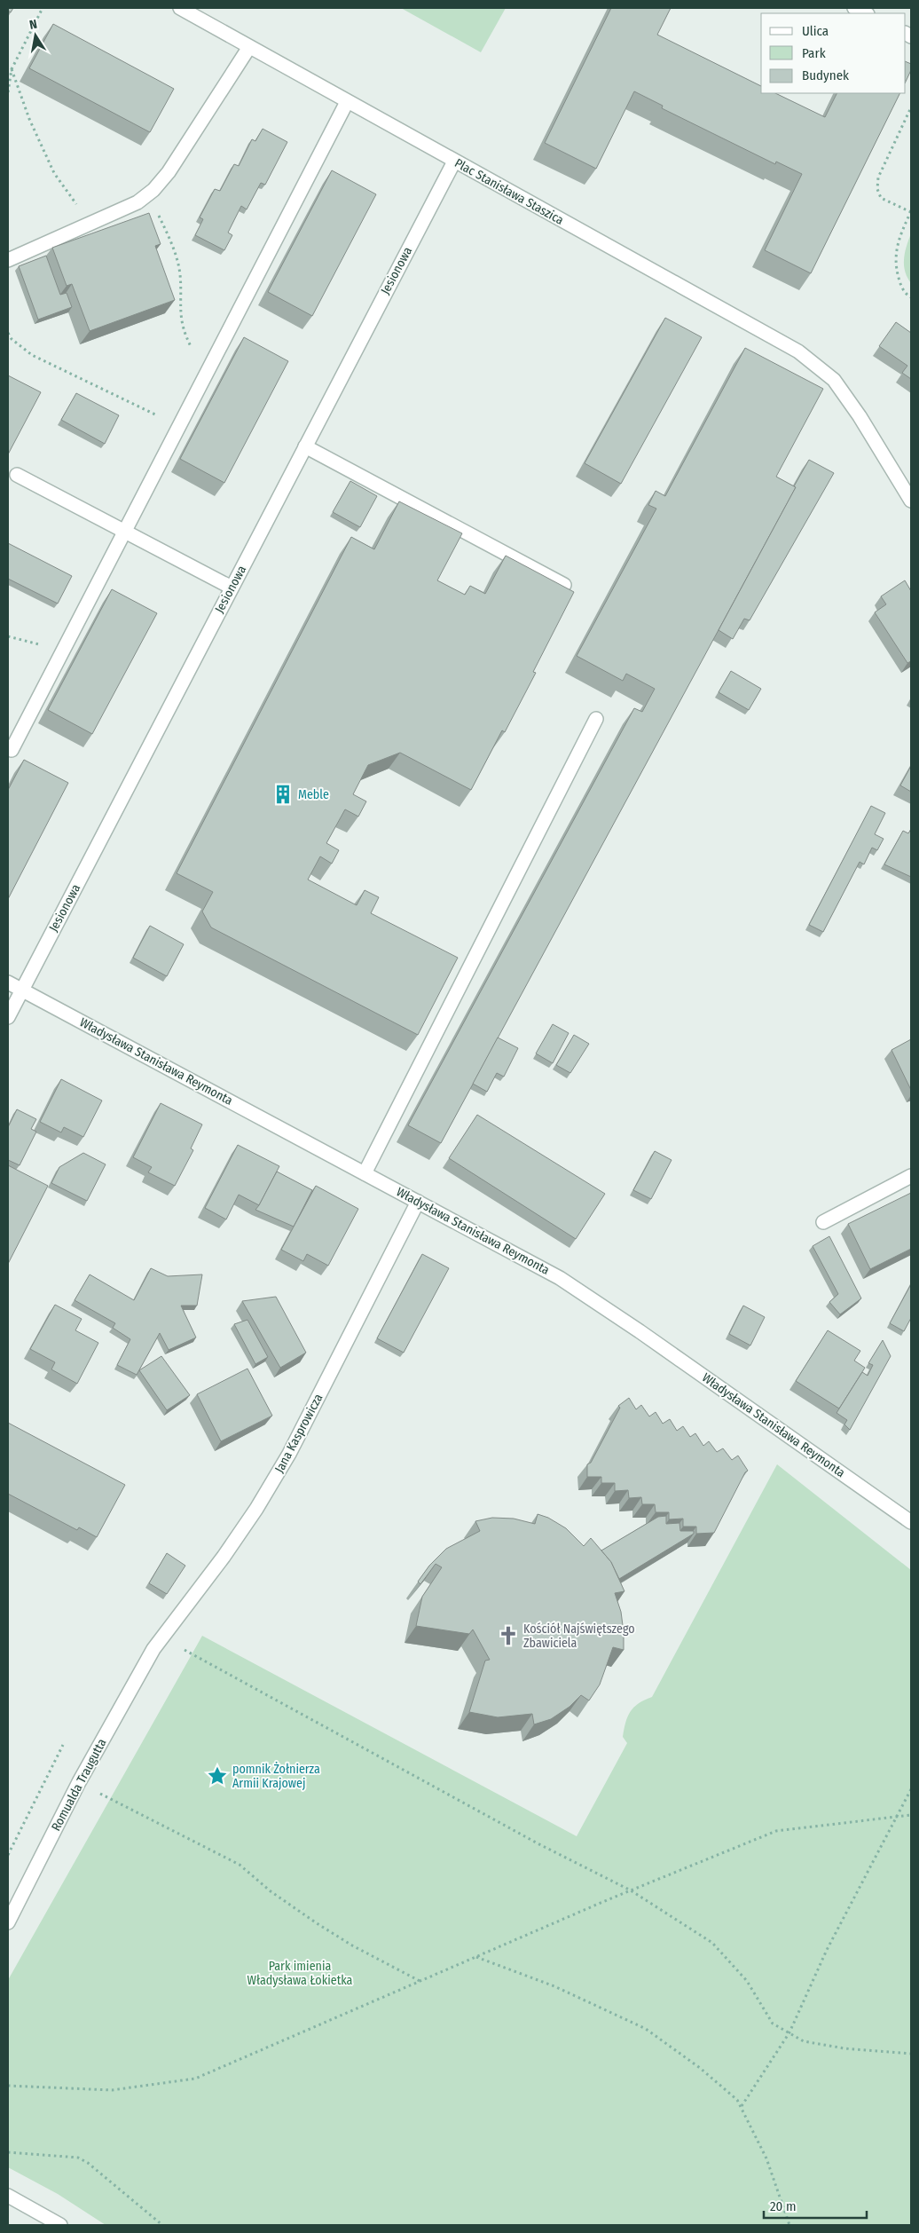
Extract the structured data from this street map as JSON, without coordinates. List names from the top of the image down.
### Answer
{
  "streets": {
    "street": [
      "Plac Stanisława Staszica",
      "Jesionowa",
      "Władysława Stanisława Reymonta",
      "Jana Kasprowicza",
      "Romualda Traugutta"
    ]
  },
  "crossings": [
    ["Plac Stanisława Staszica", "Jesionowa"],
    ["Jesionowa", "Władysława Stanisława Reymonta"],
    ["Władysława Stanisława Reymonta", "Jana Kasprowicza"],
    ["Jana Kasprowicza", "Romualda Traugutta"]
  ],
  "parks": ["Park imienia Władysława Łokietka"],
  "places": {
    "building": ["Meble"],
    "church": ["Kościół Najświętszego Zbawiciela"],
    "place": ["pomnik Żołnierza Armii Krajowej"]
  },
  "legend": ["Ulica", "Park", "Budynek"],
  "scale_bar": "20 m",
  "north": "top"
}
